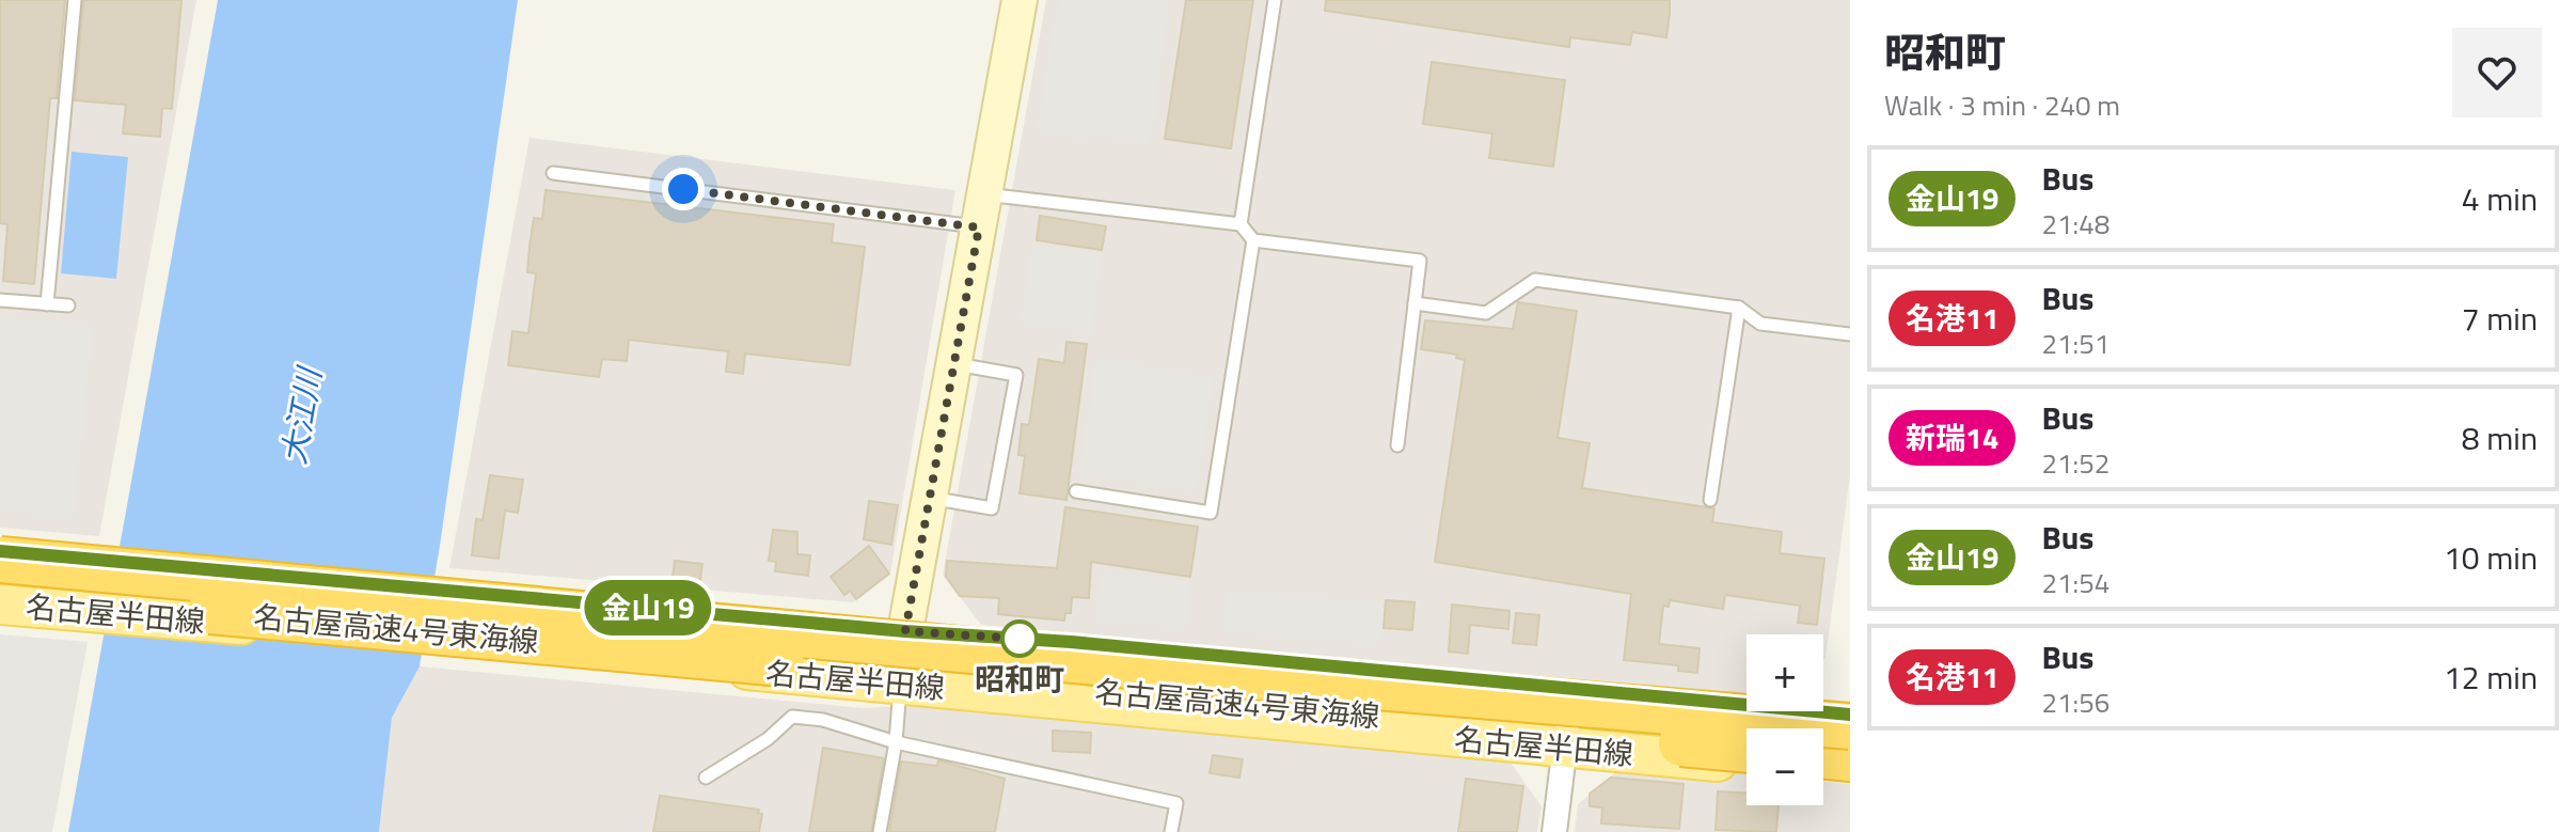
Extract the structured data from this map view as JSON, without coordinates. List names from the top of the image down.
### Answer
{
  "streets": {
    "highway": ["名古屋高速4号東海線"],
    "main road": ["名古屋半田線"]
  },
  "water": ["大江川"],
  "places": ["昭和町"],
  "lines": ["bus line 金山19"],
  "page": {
    "on_map": "金山19",
    "heading": ["昭和町", "Walk · 3 min · 240 m"],
    "list": [
      {
        "mark": "金山19",
        "name": "Bus",
        "note": "21:48",
        "value": "4 min"
      },
      {
        "mark": "名港11",
        "name": "Bus",
        "note": "21:51",
        "value": "7 min"
      },
      {
        "mark": "新瑞14",
        "name": "Bus",
        "note": "21:52",
        "value": "8 min"
      },
      {
        "mark": "金山19",
        "name": "Bus",
        "note": "21:54",
        "value": "10 min"
      },
      {
        "mark": "名港11",
        "name": "Bus",
        "note": "21:56",
        "value": "12 min"
      }
    ],
    "map_buttons": ["+", "−"]
  }
}
